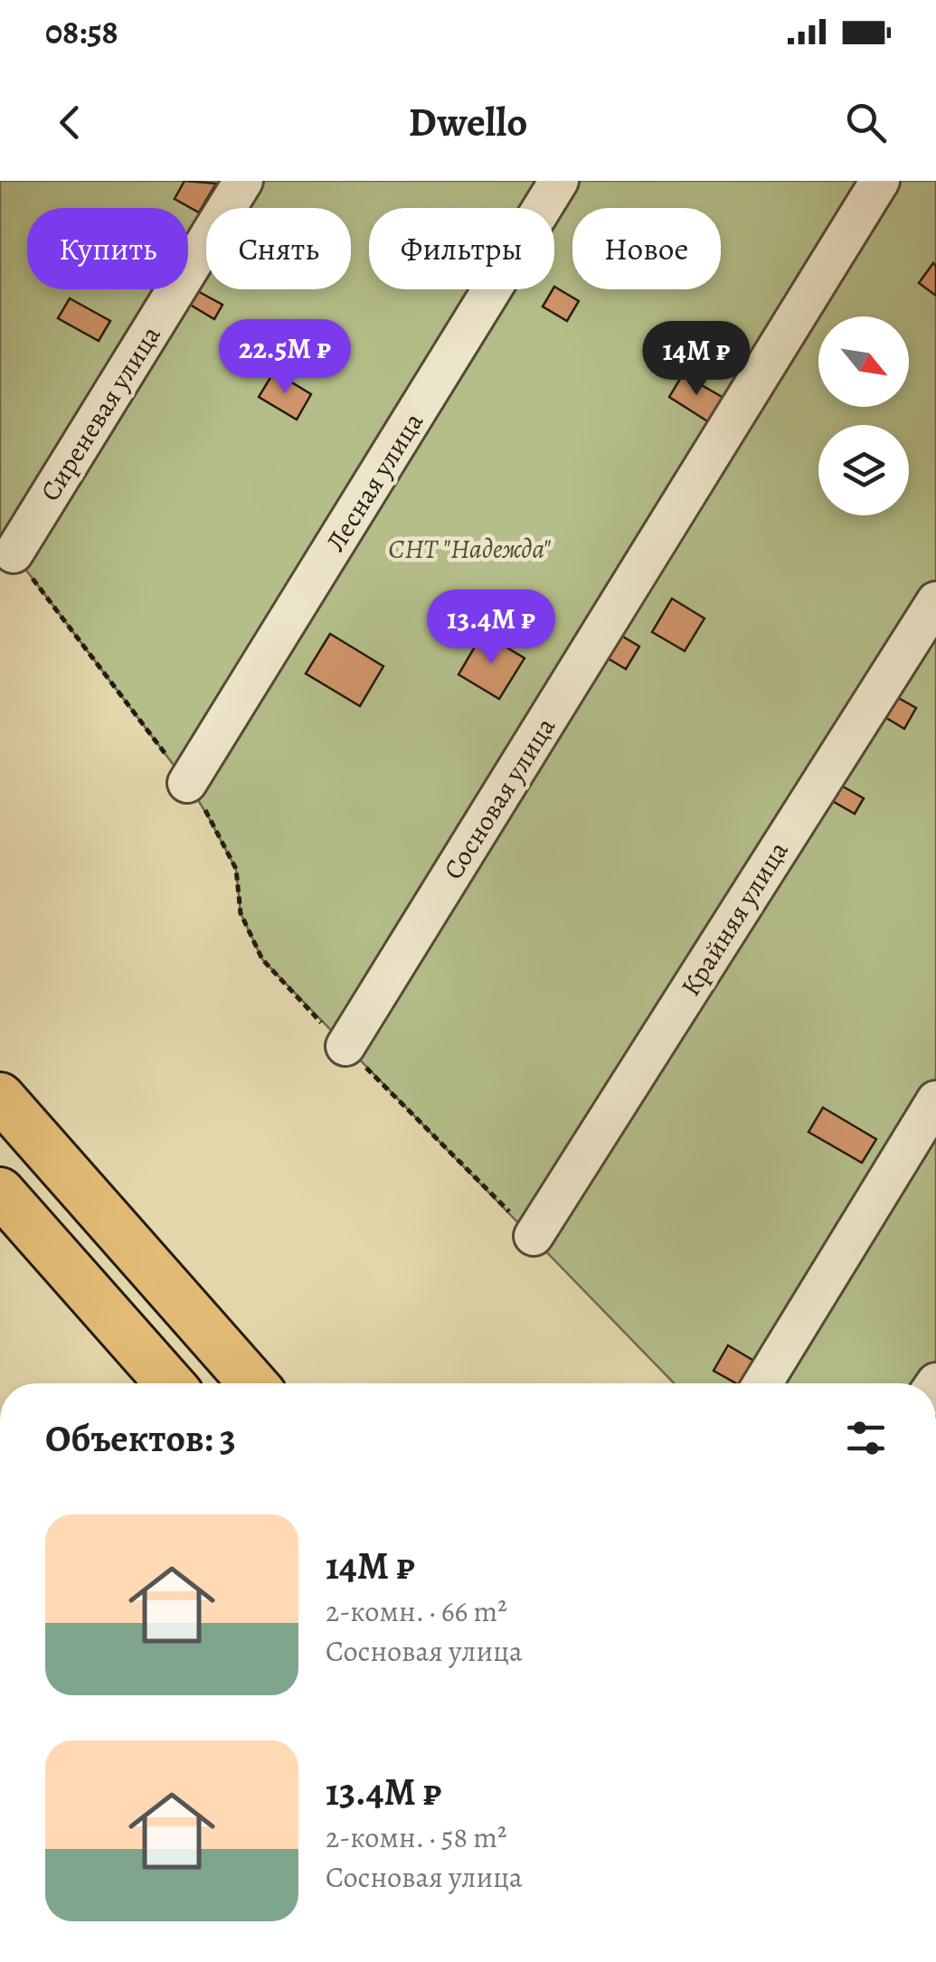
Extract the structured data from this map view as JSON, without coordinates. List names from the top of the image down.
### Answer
{
  "streets": {
    "street": [
      "Сиреневая улица",
      "Лесная улица",
      "Сосновая улица",
      "Крайняя улица"
    ]
  },
  "parks": ["СНТ \"Надежда\""],
  "north": "bottom right",
  "page": {
    "status": "08:58",
    "header": "Dwello",
    "chip": [
      "Купить",
      "Снять",
      "Фильтры",
      "Новое"
    ],
    "price": ["22.5M ₽", "14M ₽", "13.4M ₽"],
    "heading": "Объектов: 3",
    "list": [
      {
        "name": "14M ₽",
        "note": "2-комн. · 66 m² · Сосновая улица"
      },
      {
        "name": "13.4M ₽",
        "note": "2-комн. · 58 m² · Сосновая улица"
      }
    ]
  }
}
